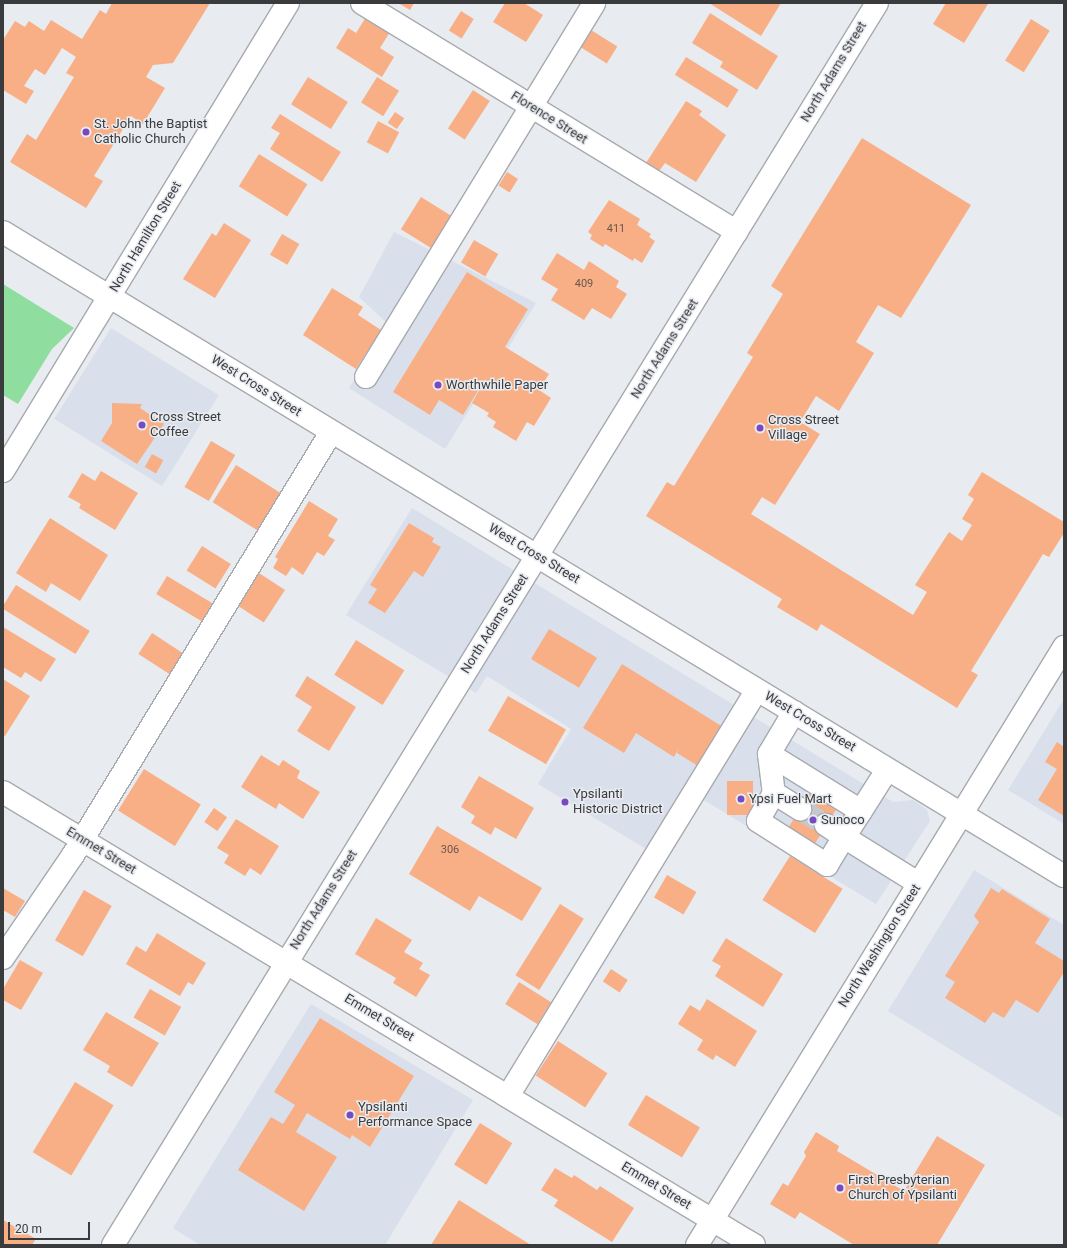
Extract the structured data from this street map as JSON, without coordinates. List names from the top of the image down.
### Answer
{
  "streets": {
    "street": [
      "North Adams Street",
      "Florence Street",
      "North Hamilton Street",
      "West Cross Street",
      "Emmet Street",
      "North Washington Street"
    ]
  },
  "crossings": [
    ["North Adams Street", "Florence Street"],
    ["North Adams Street", "West Cross Street"],
    ["North Adams Street", "Emmet Street"],
    ["North Hamilton Street", "West Cross Street"],
    ["West Cross Street", "North Washington Street"],
    ["Emmet Street", "North Washington Street"]
  ],
  "places": [
    "St. John the Baptist Catholic Church",
    "Worthwhile Paper",
    "Cross Street Coffee",
    "Cross Street Village",
    "Ypsi Fuel Mart",
    "Ypsilanti Historic District",
    "Sunoco",
    "Ypsilanti Performance Space",
    "First Presbyterian Church of Ypsilanti"
  ],
  "house_numbers": ["411", "409", "306"],
  "scale_bar": "20 m"
}
